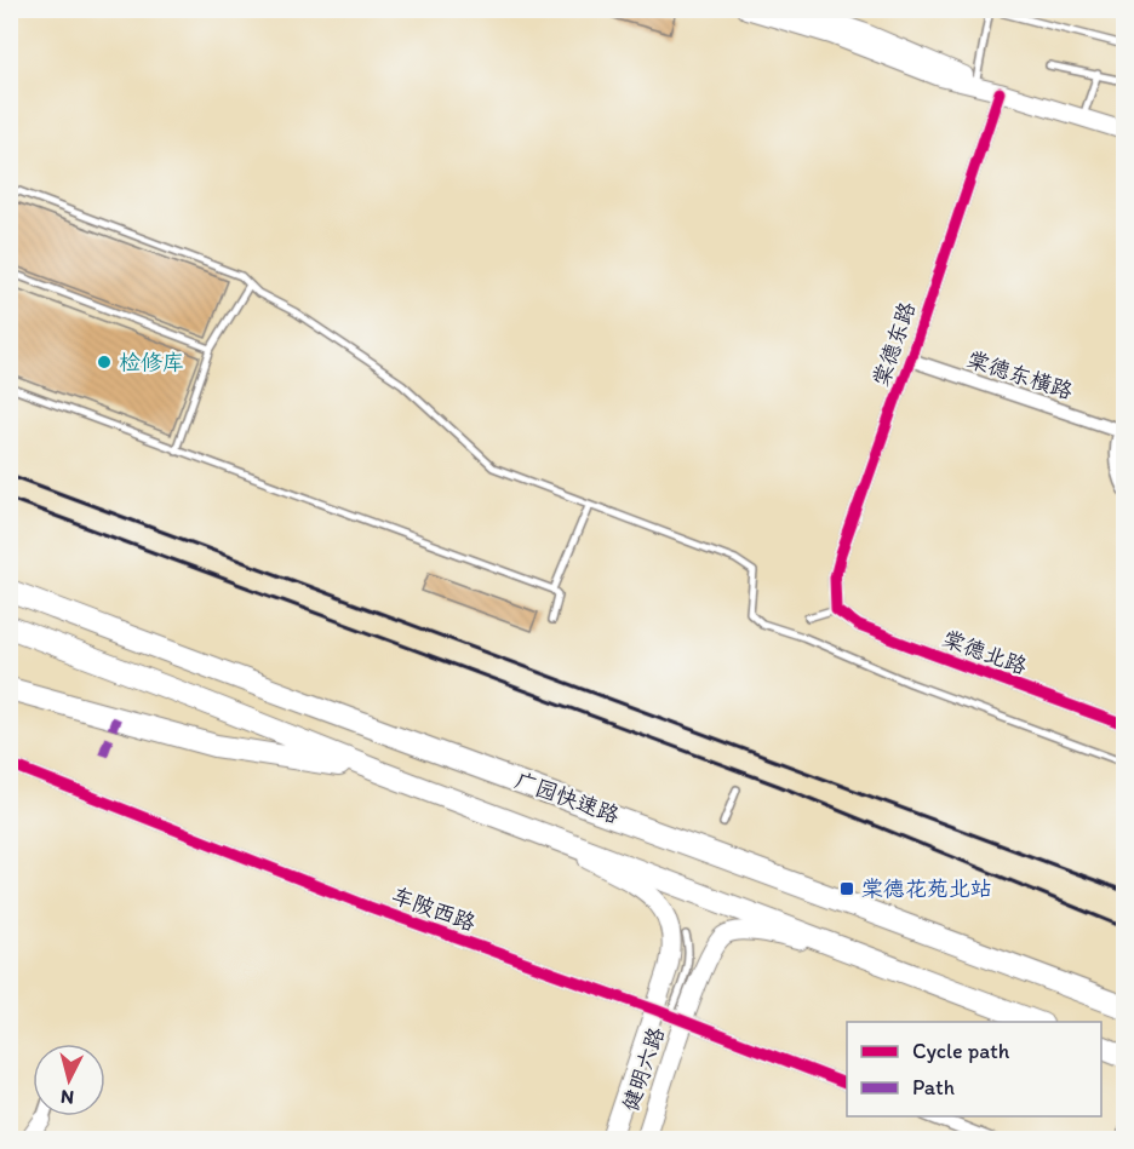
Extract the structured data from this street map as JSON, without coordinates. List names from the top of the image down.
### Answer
{
  "streets": {
    "highway": ["广园快速路"],
    "main road": ["健明六路"],
    "street": [
      "棠德东路",
      "棠德东横路",
      "棠德北路",
      "车陂西路"
    ]
  },
  "crossings": [
    ["棠德东路", "棠德东横路"],
    ["棠德东路", "棠德北路"],
    ["广园快速路", "健明六路"],
    ["车陂西路", "健明六路"]
  ],
  "places": {
    "other": ["检修库"],
    "transit": ["棠德花苑北站"]
  },
  "legend": ["Cycle path", "Path"],
  "north": "bottom"
}
